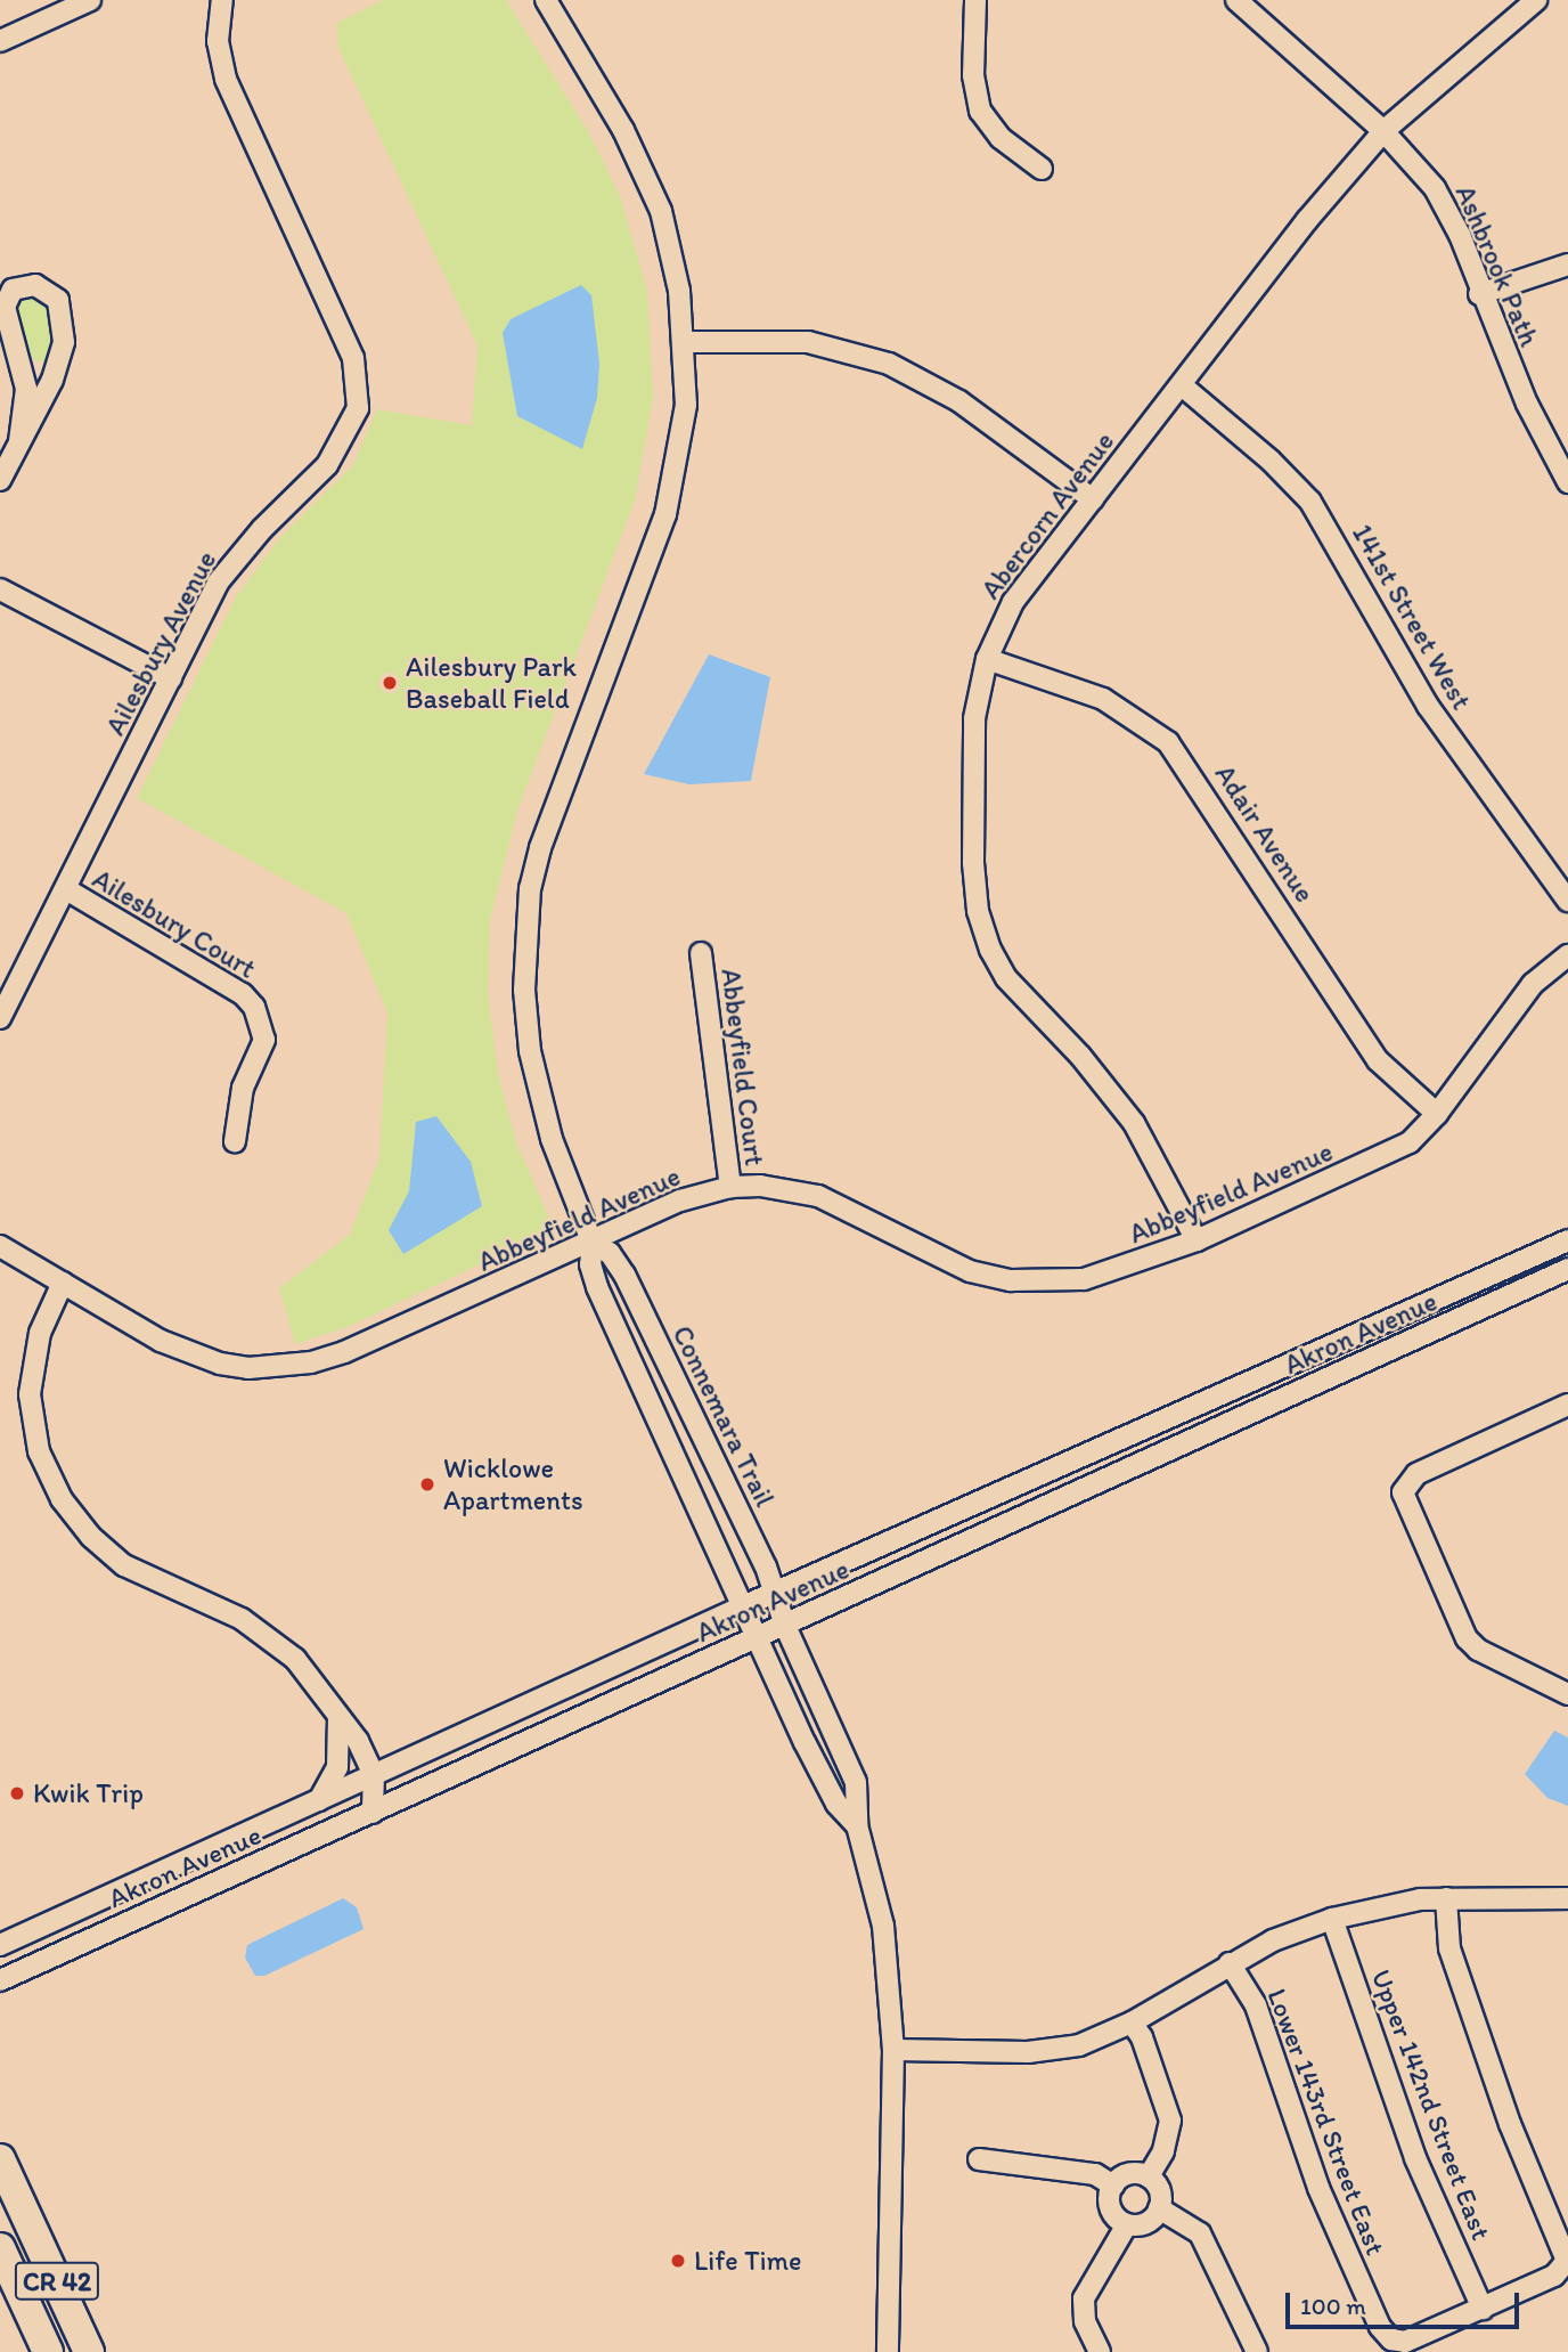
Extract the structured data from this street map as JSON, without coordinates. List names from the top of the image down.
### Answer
{
  "streets": {
    "highway": ["CR 42"],
    "street": [
      "Ashbrook Path",
      "Abercorn Avenue",
      "141st Street West",
      "Ailesbury Avenue",
      "Adair Avenue",
      "Ailesbury Court",
      "Abbeyfield Court",
      "Abbeyfield Avenue",
      "Akron Avenue",
      "Connemara Trail",
      "Upper 142nd Street East",
      "Lower 143rd Street East"
    ]
  },
  "crossings": [
    ["Ashbrook Path", "Abercorn Avenue"],
    ["Abercorn Avenue", "141st Street West"],
    ["Abercorn Avenue", "Adair Avenue"],
    ["Abercorn Avenue", "Abbeyfield Avenue"],
    ["Ailesbury Avenue", "Ailesbury Court"],
    ["Adair Avenue", "Abbeyfield Avenue"],
    ["Abbeyfield Court", "Abbeyfield Avenue"],
    ["Abbeyfield Avenue", "Connemara Trail"],
    ["Akron Avenue", "Connemara Trail"],
    ["Upper 142nd Street East", "Lower 143rd Street East"]
  ],
  "places": [
    "Ailesbury Park Baseball Field",
    "Wicklowe Apartments",
    "Kwik Trip",
    "Life Time"
  ],
  "scale_bar": "100 m"
}
